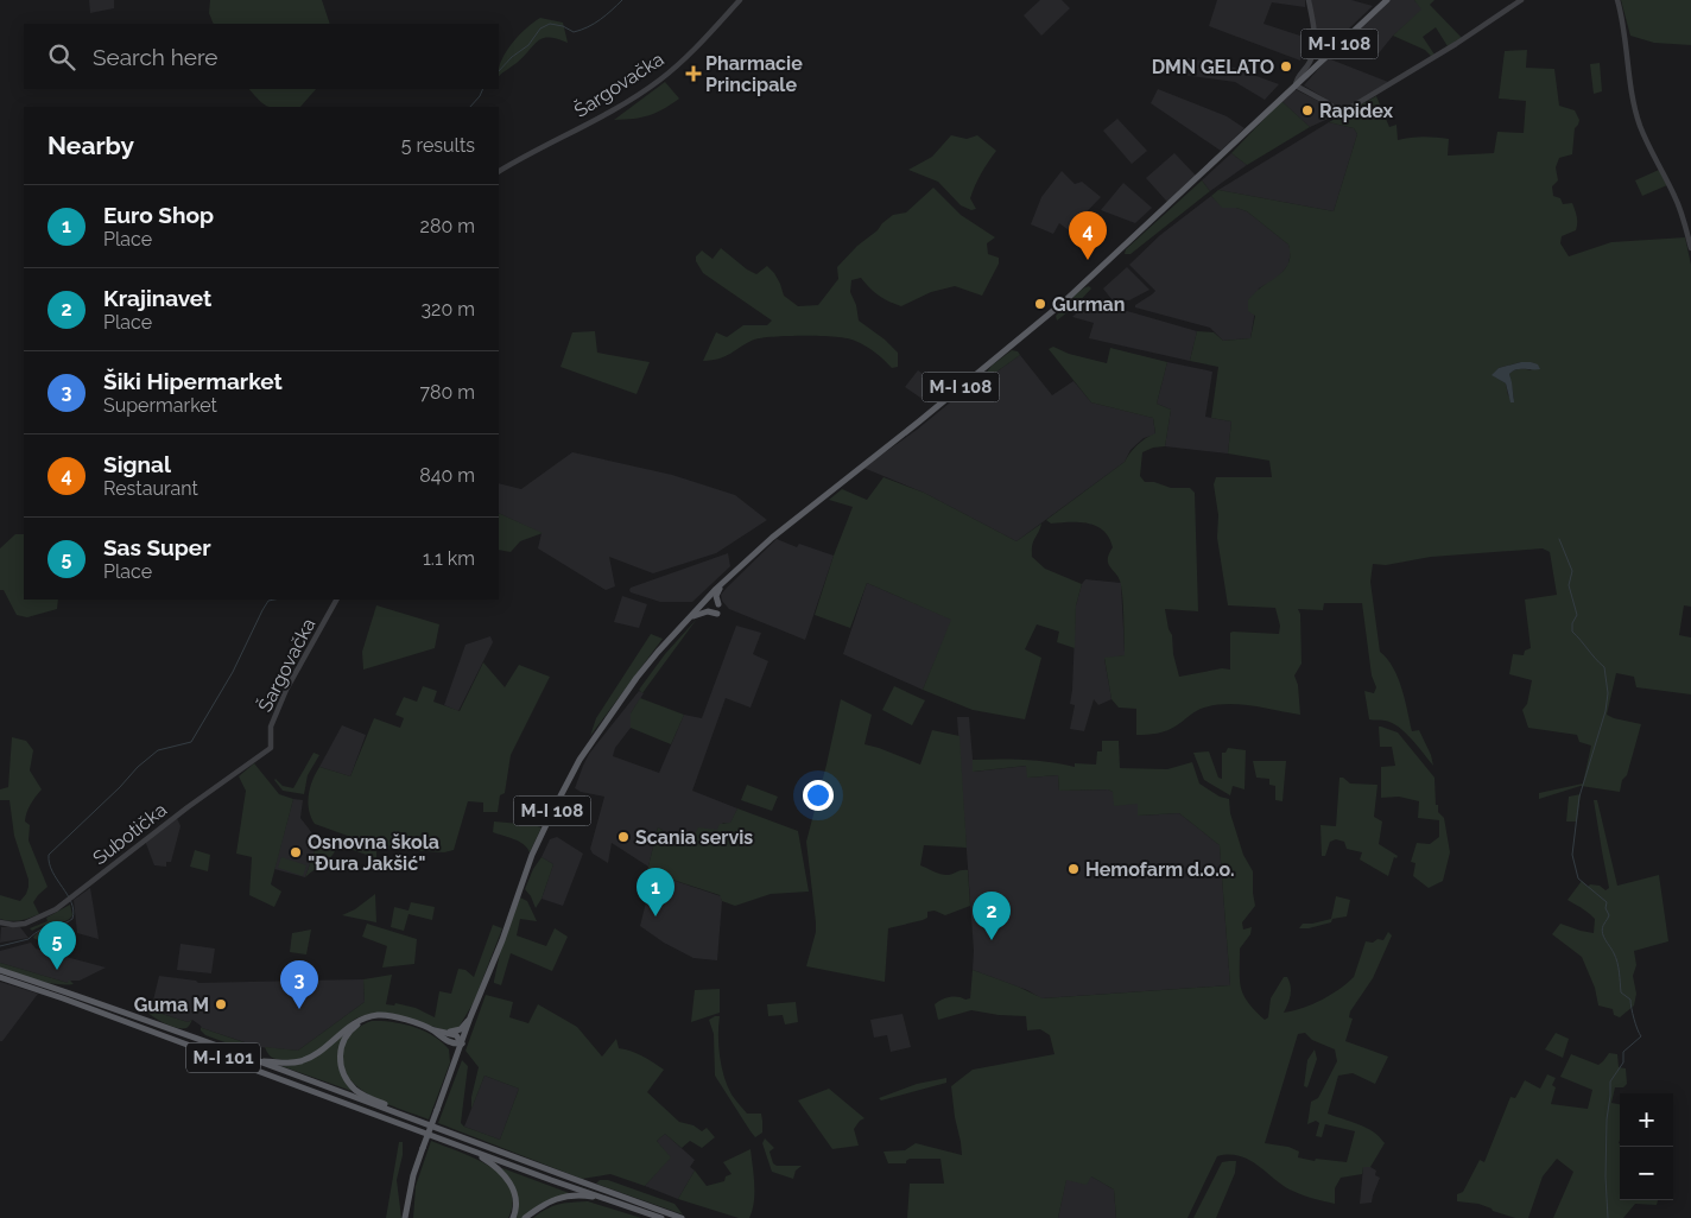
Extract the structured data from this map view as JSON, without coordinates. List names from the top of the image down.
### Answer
{
  "streets": {
    "main road": ["M-I 108", "M-I 101"],
    "street": ["Šargovačka", "Subotička"]
  },
  "crossings": [
    ["Šargovačka", "Subotička"]
  ],
  "places": {
    "other": [
      "DMN GELATO",
      "Rapidex",
      "Gurman",
      "Scania servis",
      "Osnovna škola \"Đura Jakšić\"",
      "Hemofarm d.o.o.",
      "Guma M"
    ],
    "health": ["Pharmacie Principale"]
  },
  "page": {
    "search": "Search here",
    "heading": ["Nearby", "5 results"],
    "list": [
      {
        "mark": "1",
        "name": "Euro Shop",
        "note": "Place",
        "value": "280 m"
      },
      {
        "mark": "2",
        "name": "Krajinavet",
        "note": "Place",
        "value": "320 m"
      },
      {
        "mark": "3",
        "name": "Šiki Hipermarket",
        "note": "Supermarket",
        "value": "780 m"
      },
      {
        "mark": "4",
        "name": "Signal",
        "note": "Restaurant",
        "value": "840 m"
      },
      {
        "mark": "5",
        "name": "Sas Super",
        "note": "Place",
        "value": "1.1 km"
      }
    ],
    "pins": [
      "4",
      "1",
      "2",
      "5",
      "3"
    ],
    "map_buttons": ["+", "−"]
  }
}
